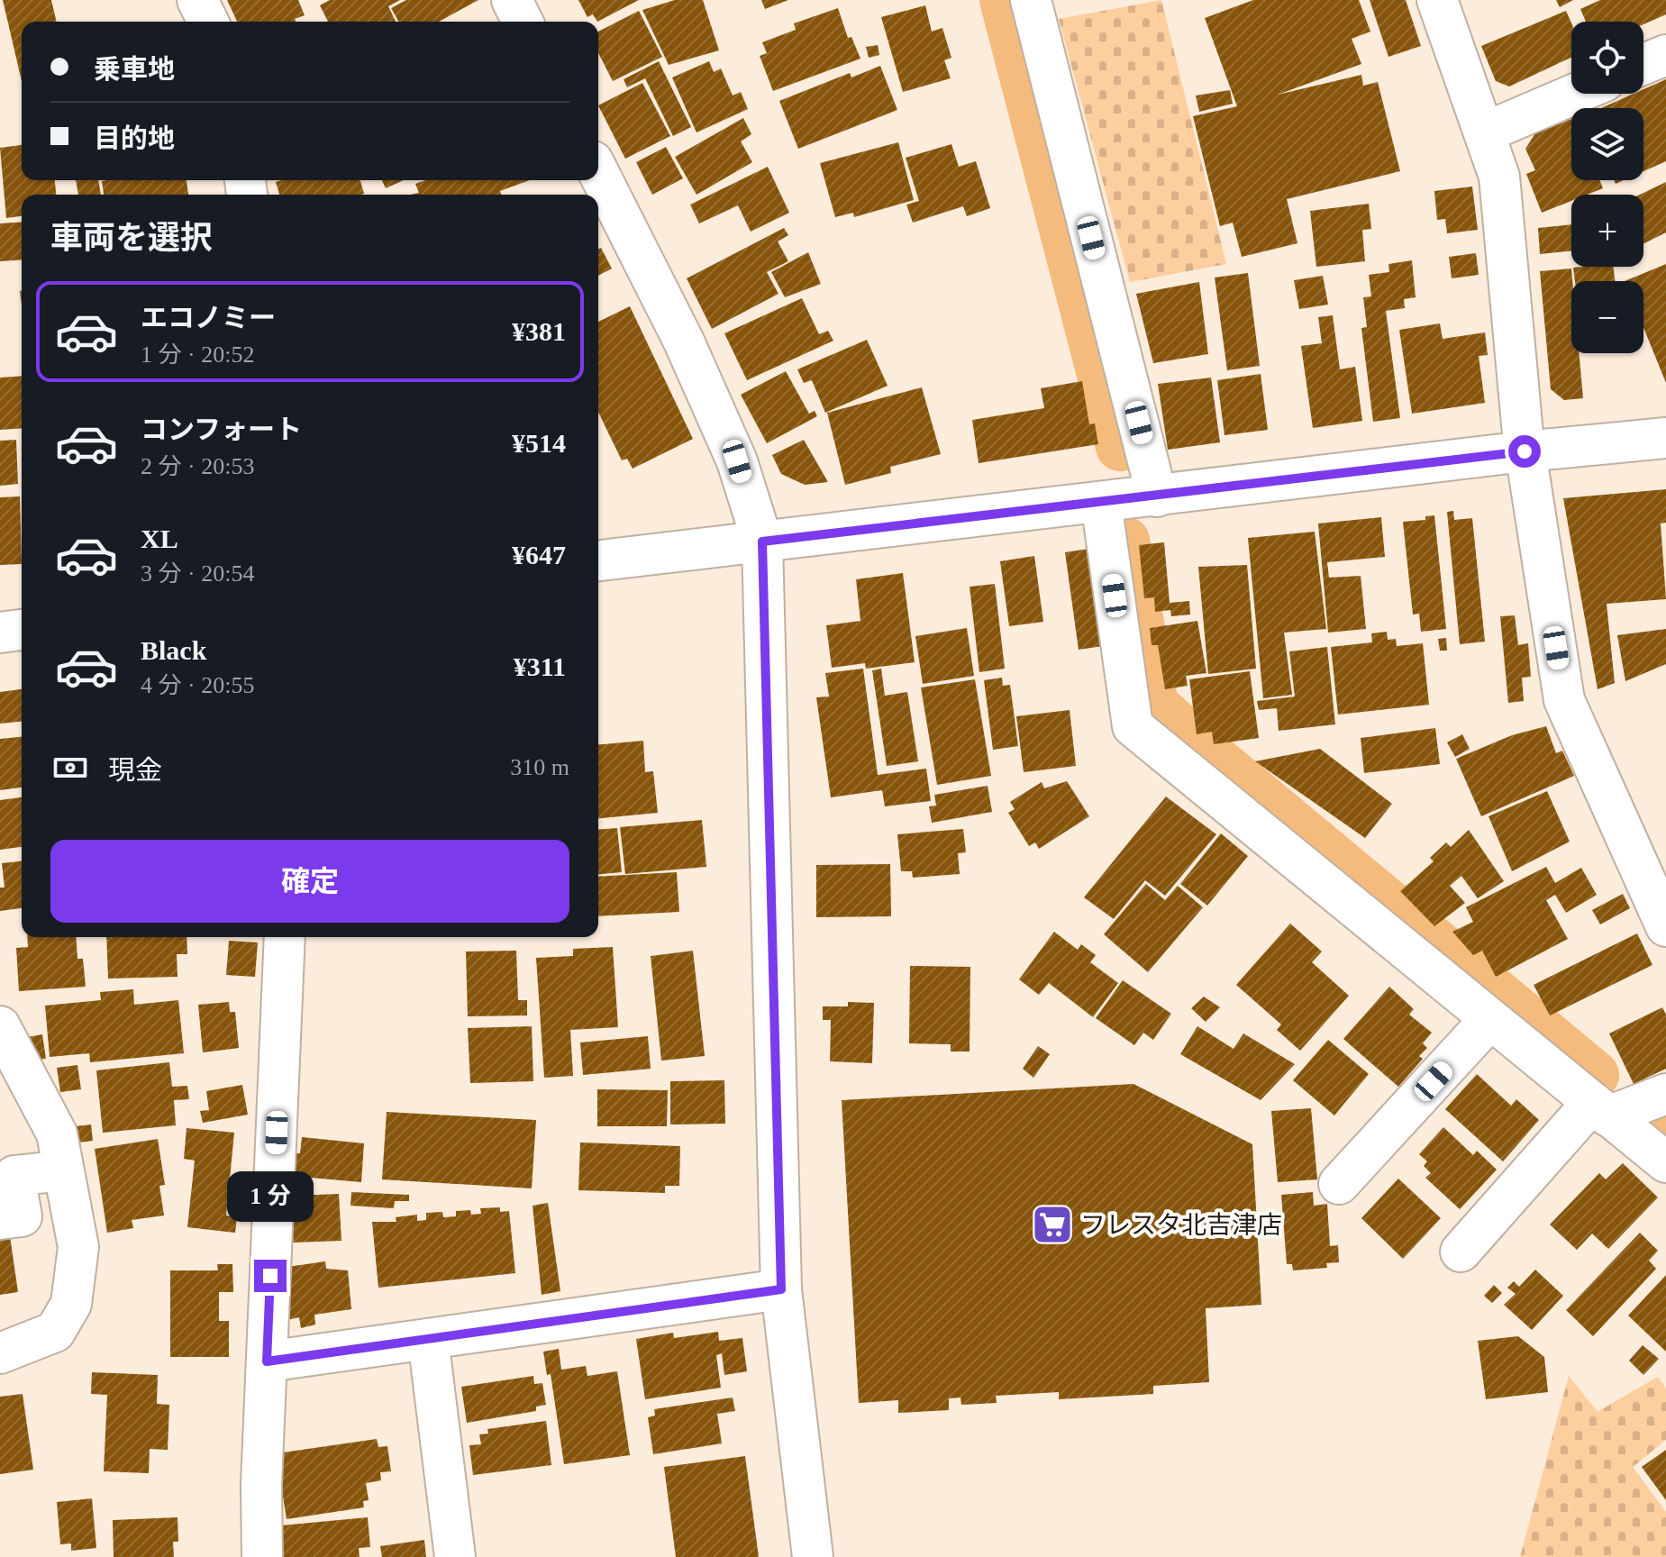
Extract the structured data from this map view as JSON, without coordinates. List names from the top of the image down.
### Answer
{
  "places": {
    "supermarket": ["フレスタ北吉津店"]
  },
  "page": {
    "map_buttons": ["+", "−"],
    "banner": ["乗車地", "目的地"],
    "heading": "車両を選択",
    "list": [
      {
        "name": "エコノミー",
        "note": "1 分 · 20:52",
        "value": "¥381"
      },
      {
        "name": "コンフォート",
        "note": "2 分 · 20:53",
        "value": "¥514"
      },
      {
        "name": "XL",
        "note": "3 分 · 20:54",
        "value": "¥647"
      },
      {
        "name": "Black",
        "note": "4 分 · 20:55",
        "value": "¥311"
      }
    ],
    "pay": ["現金", "310 m"],
    "buttons": "確定",
    "bubble": "1 分"
  }
}
